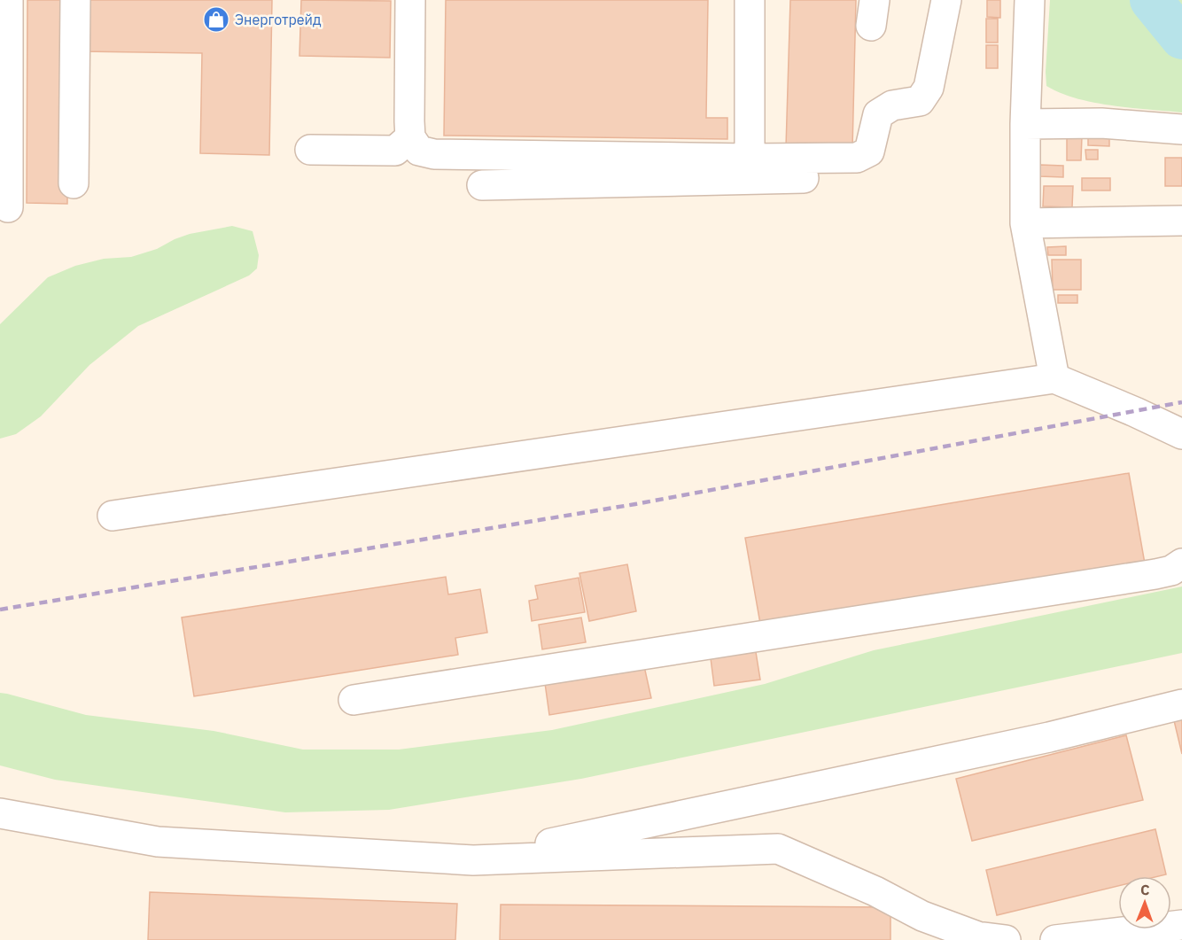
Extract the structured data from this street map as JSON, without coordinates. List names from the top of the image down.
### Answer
{
  "places": {
    "shop": ["Энерготрейд"]
  },
  "north": "top"
}
